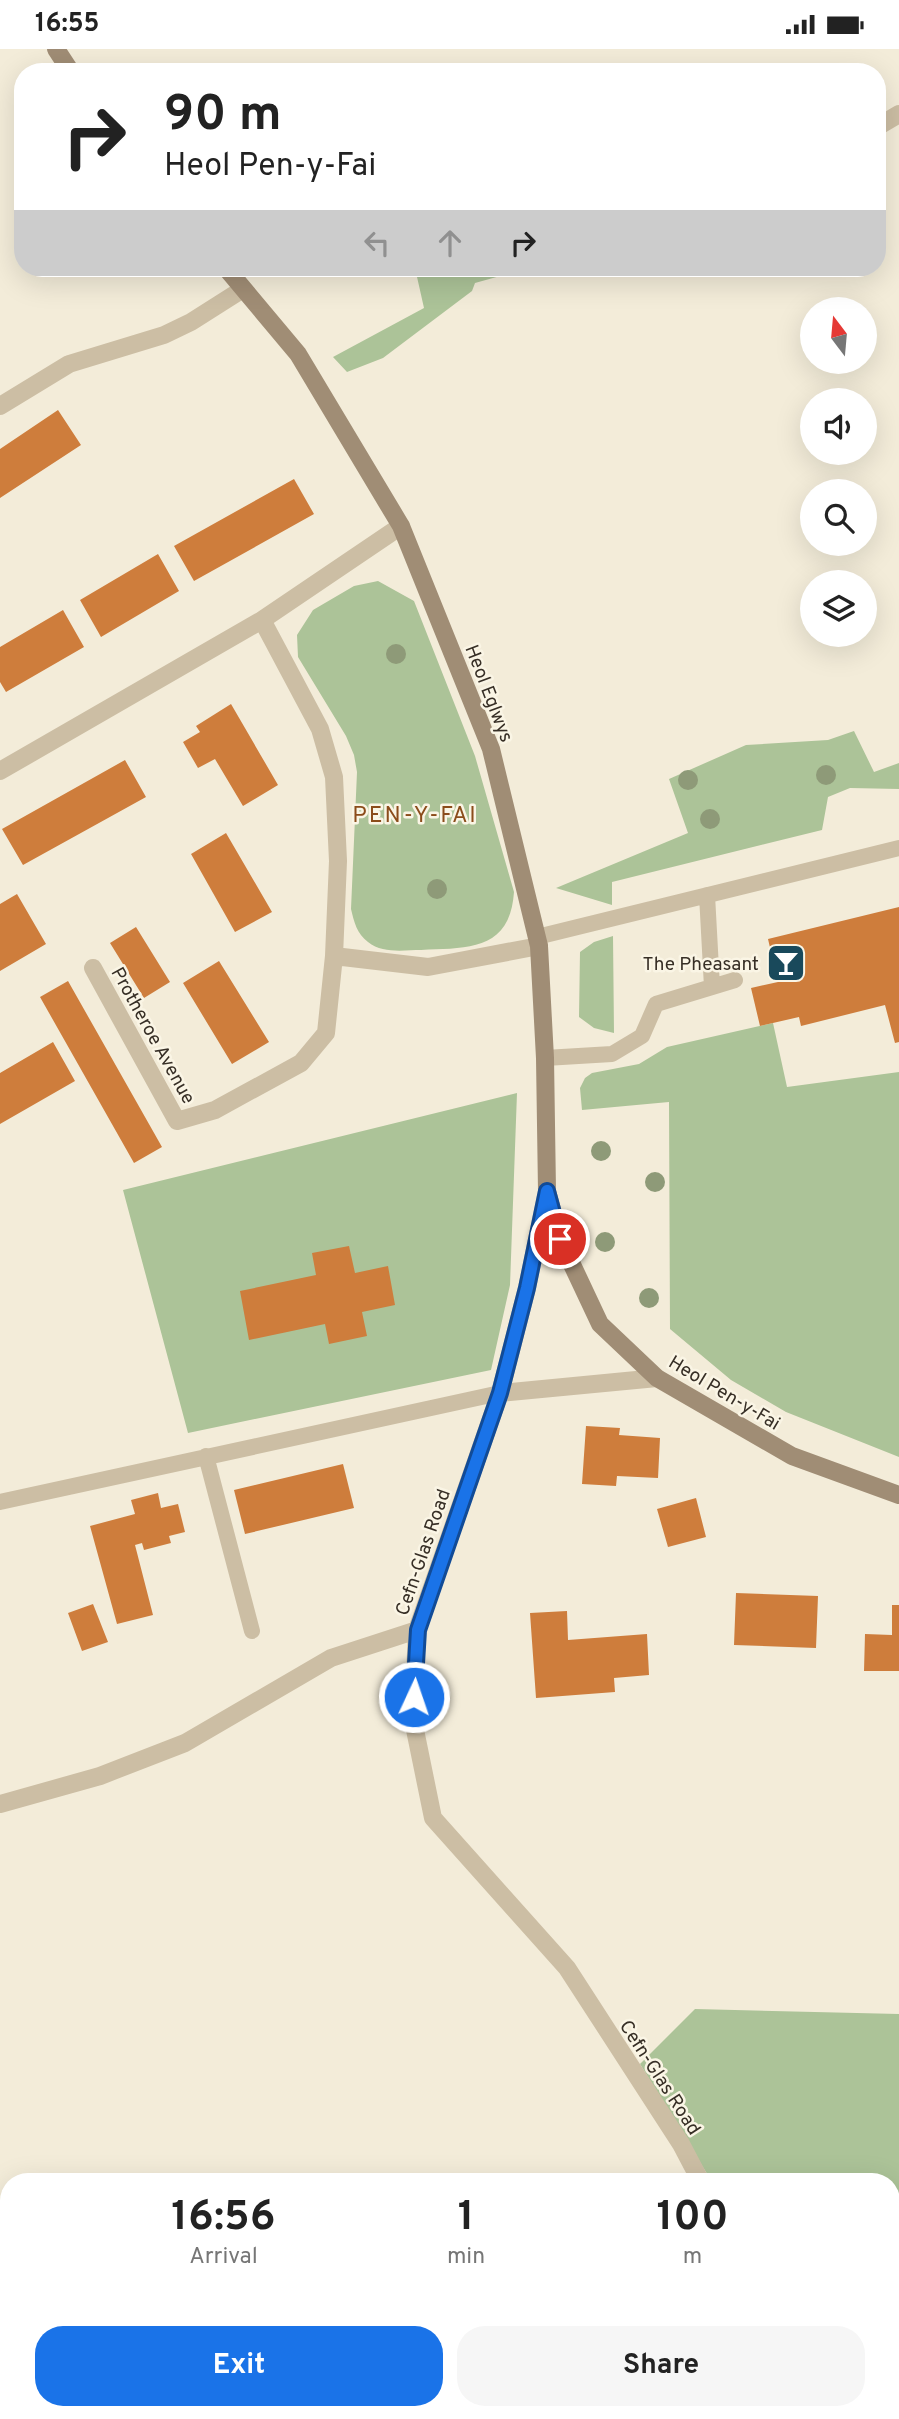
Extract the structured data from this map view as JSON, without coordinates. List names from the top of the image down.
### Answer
{
  "streets": {
    "street": [
      "Heol Eglwys",
      "Protheroe Avenue",
      "Heol Pen-y-Fai",
      "Cefn-Glas Road"
    ]
  },
  "crossings": [
    ["Heol Eglwys", "Heol Pen-y-Fai"],
    ["Heol Eglwys", "Cefn-Glas Road"],
    ["Heol Pen-y-Fai", "Cefn-Glas Road"]
  ],
  "districts": ["PEN-Y-FAI"],
  "places": {
    "bar": ["The Pheasant"]
  },
  "north": "top",
  "page": {
    "status": "16:55",
    "turn": ["90 m", "Heol Pen-y-Fai"],
    "eta": [
      "16:56",
      "Arrival",
      "1",
      "min",
      "100",
      "m"
    ],
    "buttons": ["Exit", "Share"]
  }
}
